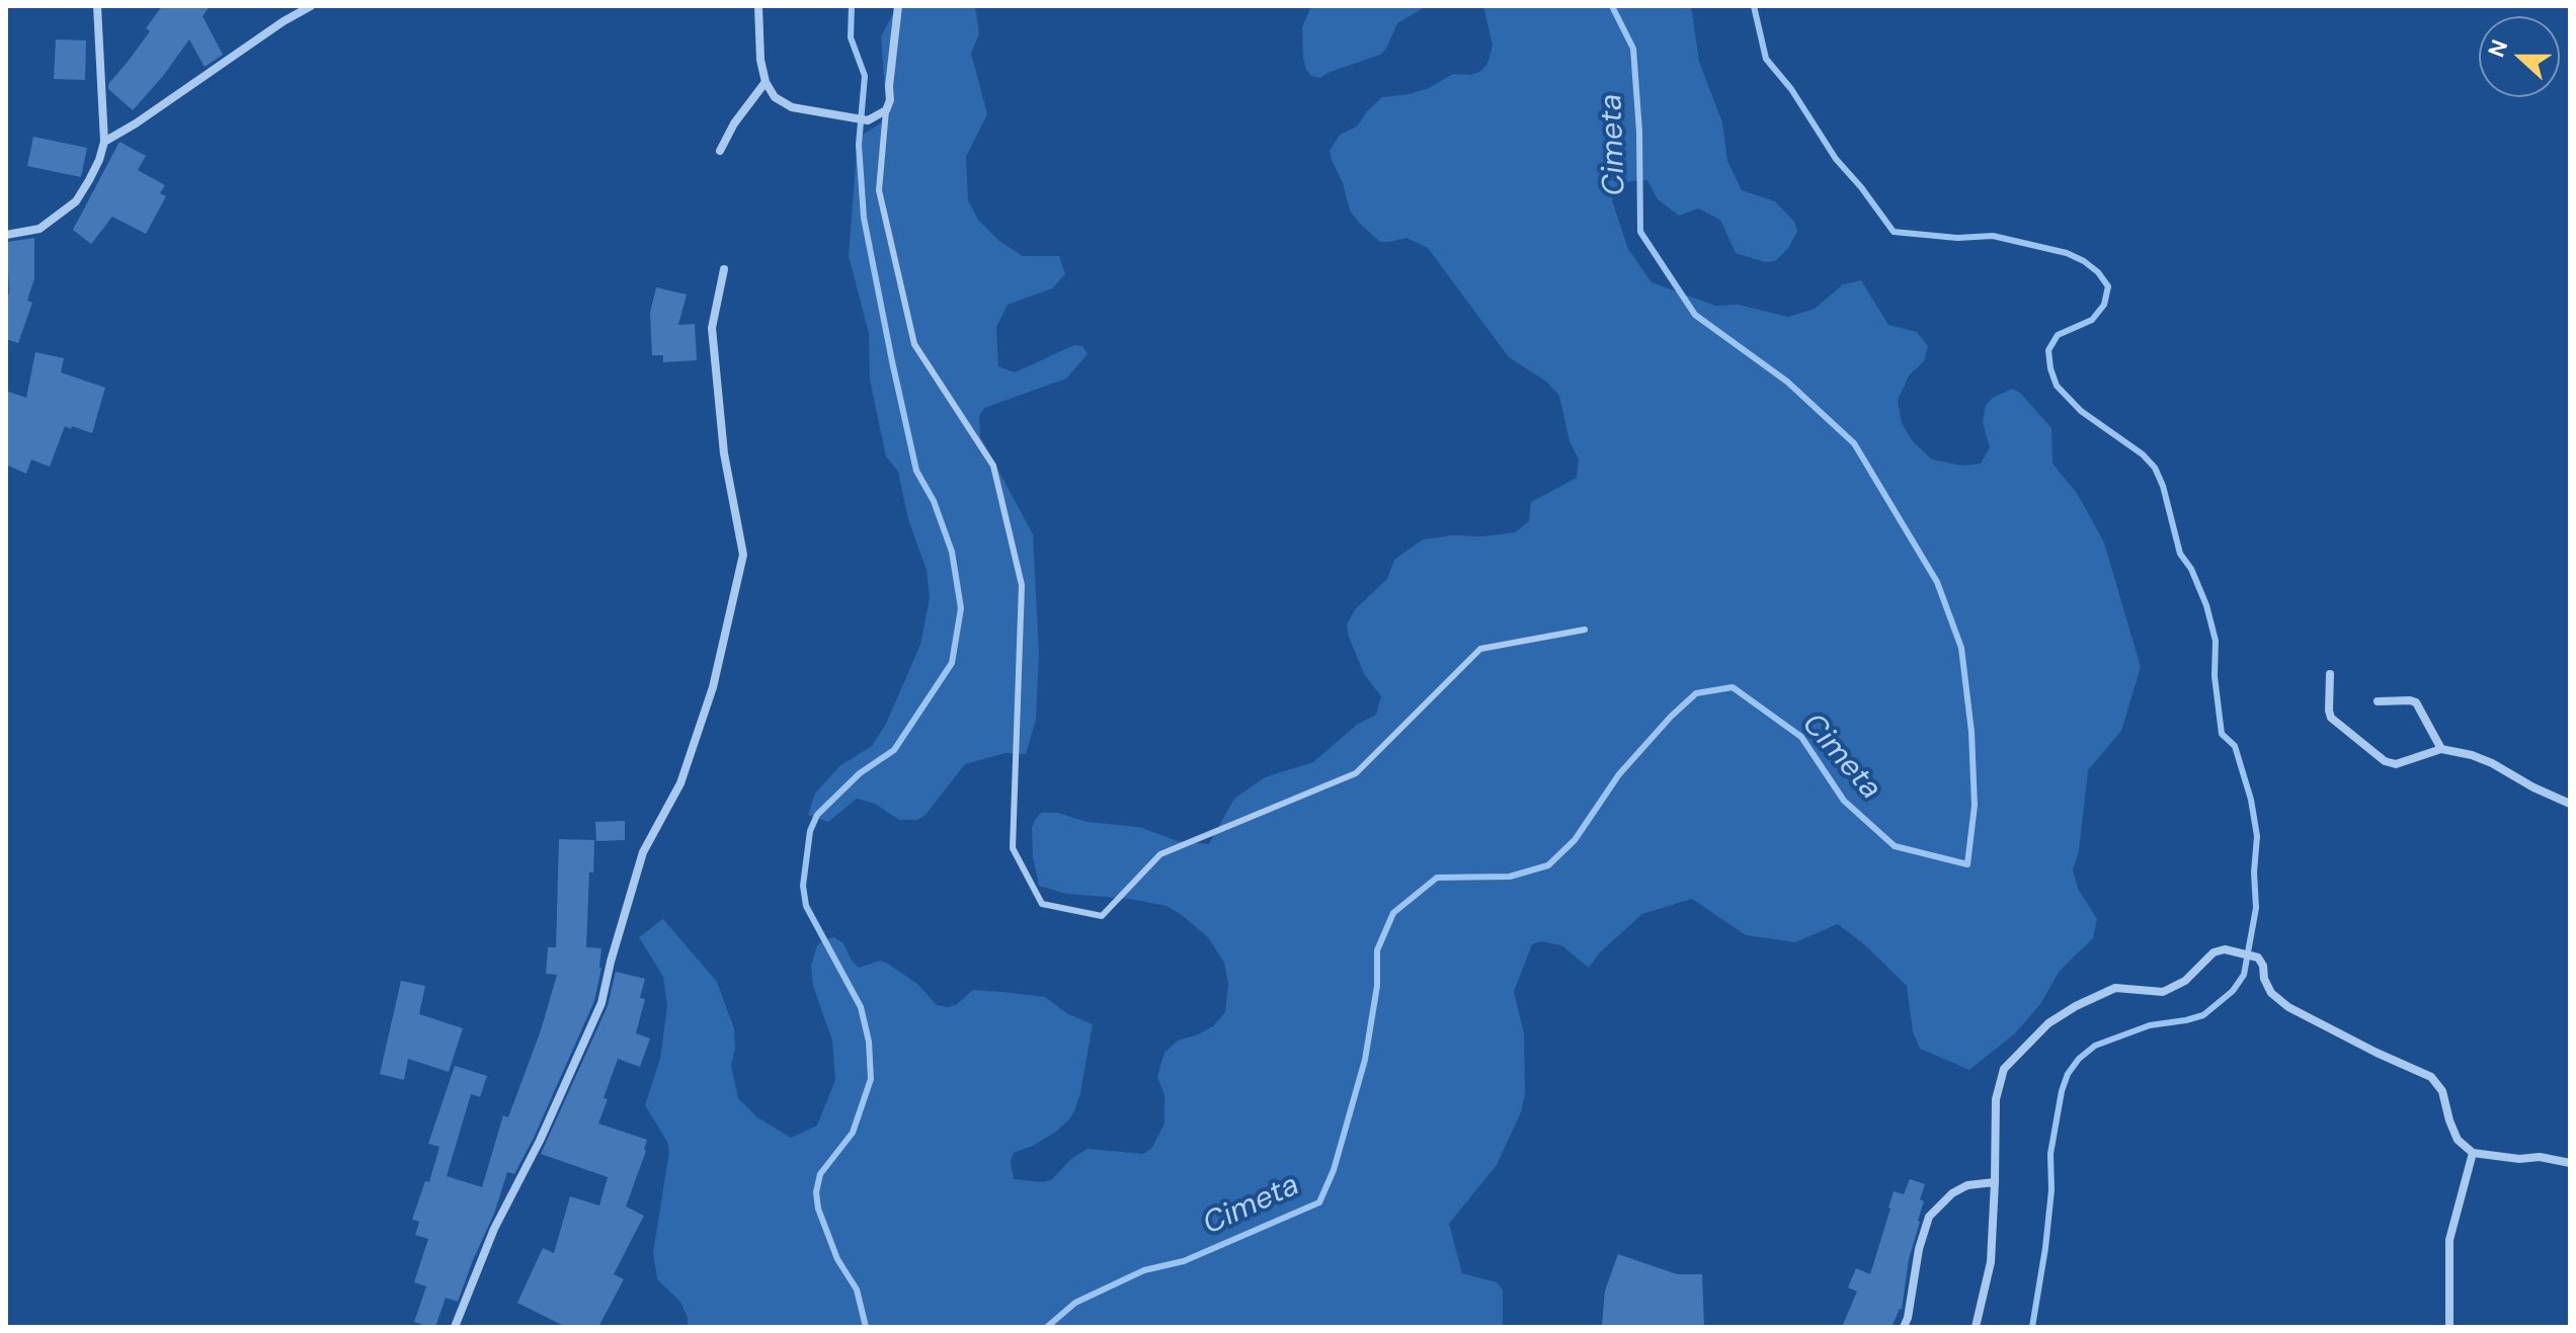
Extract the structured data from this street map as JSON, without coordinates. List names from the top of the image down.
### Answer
{
  "water": ["Cimeta"],
  "north": "left"
}
